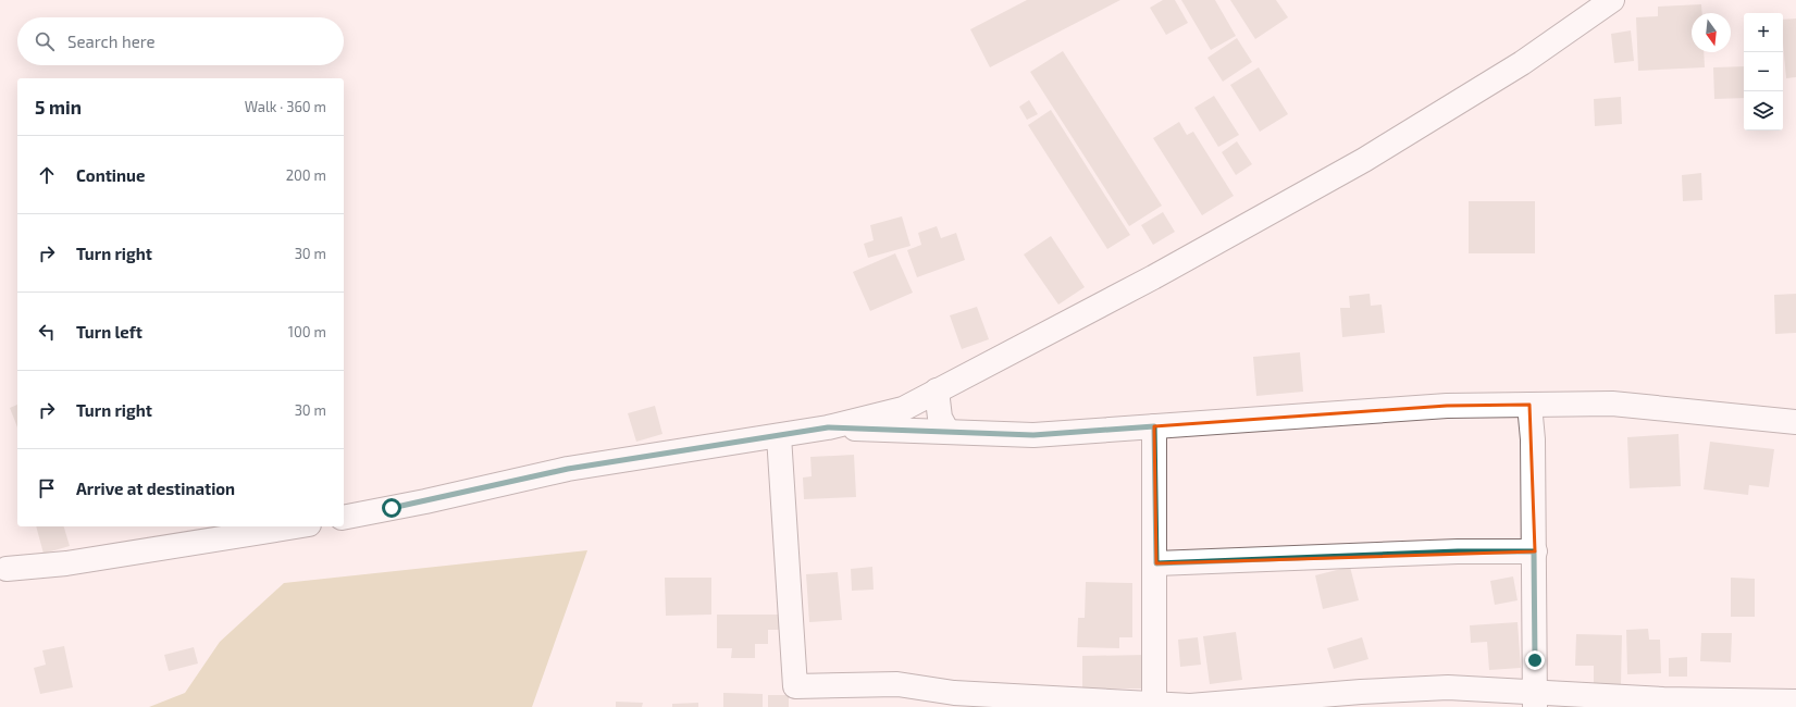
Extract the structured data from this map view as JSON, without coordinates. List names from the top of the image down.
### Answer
{
  "north": "bottom",
  "page": {
    "map_buttons": ["+", "−"],
    "search": "Search here",
    "heading": ["5 min", "Walk · 360 m"],
    "list": [
      ["Continue", "200 m"],
      ["Turn right", "30 m"],
      ["Turn left", "100 m"],
      ["Turn right", "30 m"],
      "Arrive at destination"
    ]
  }
}
